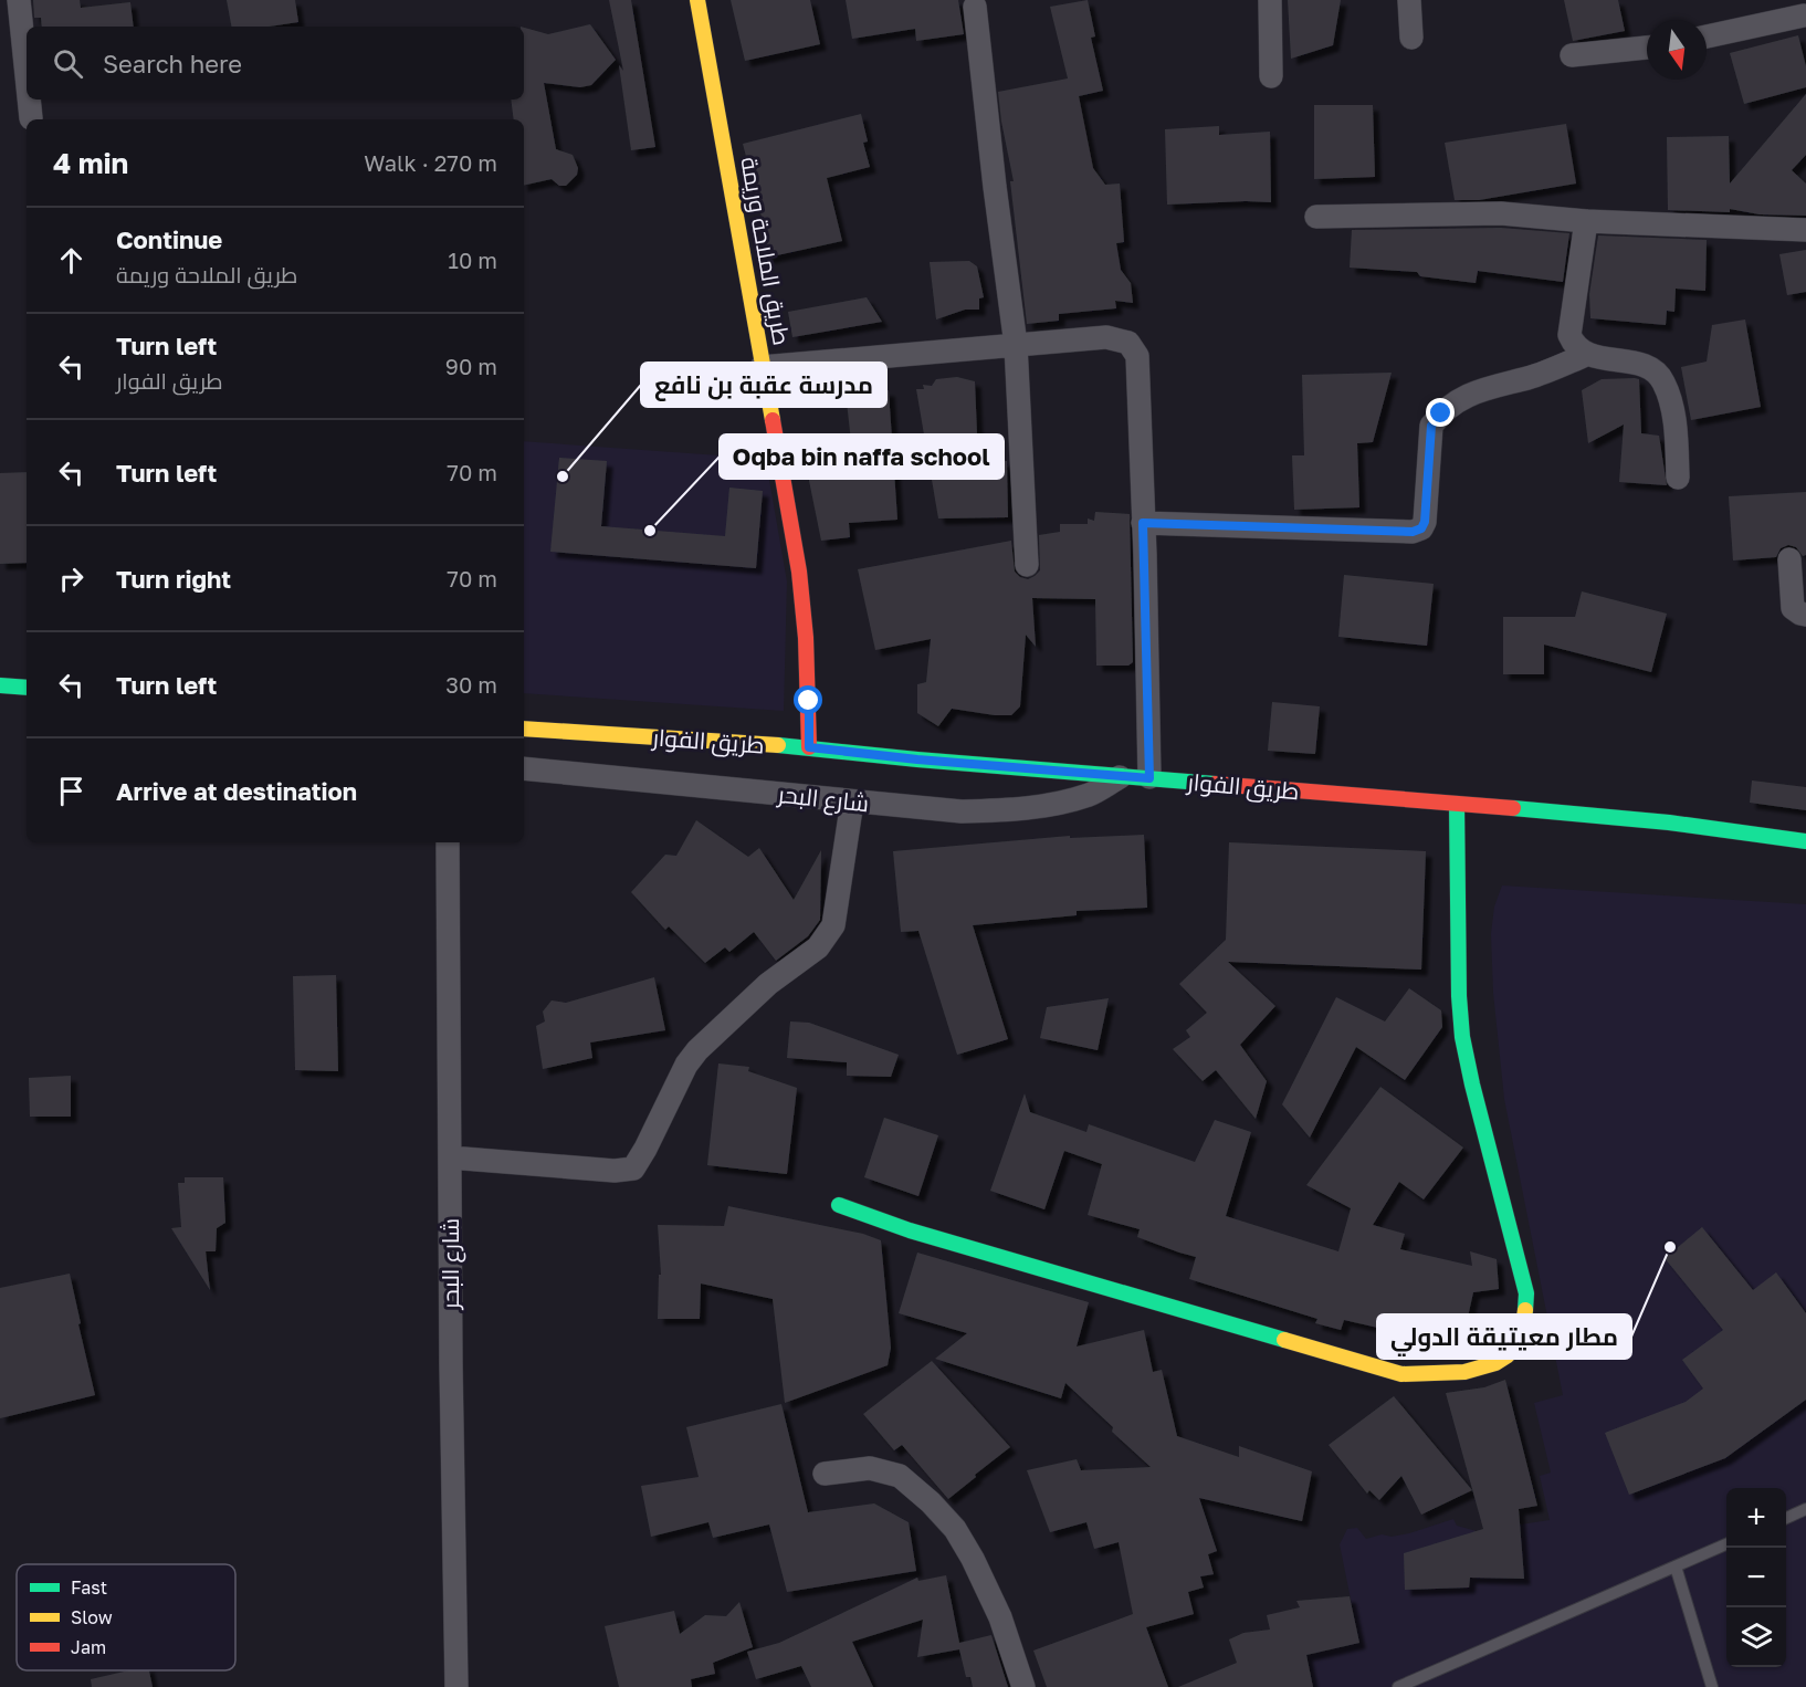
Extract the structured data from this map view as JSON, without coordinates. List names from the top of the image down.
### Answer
{
  "streets": {
    "street": ["طريق الملاحة وريمة", "طريق الفوار", "شارع البحر"]
  },
  "crossings": [
    ["طريق الملاحة وريمة", "طريق الفوار"],
    ["طريق الفوار", "شارع البحر"]
  ],
  "places": ["مدرسة عقبة بن نافع", "Oqba bin naffa school", "مطار معيتيقة الدولي"],
  "legend": ["Fast", "Slow", "Jam"],
  "north": "bottom",
  "page": {
    "search": "Search here",
    "heading": ["4 min", "Walk · 270 m"],
    "list": [
      ["Continue", "طريق الملاحة وريمة", "10 m"],
      ["Turn left", "طريق الفوار", "90 m"],
      ["Turn left", "70 m"],
      ["Turn right", "70 m"],
      ["Turn left", "30 m"],
      "Arrive at destination"
    ],
    "map_buttons": ["+", "−"]
  }
}
